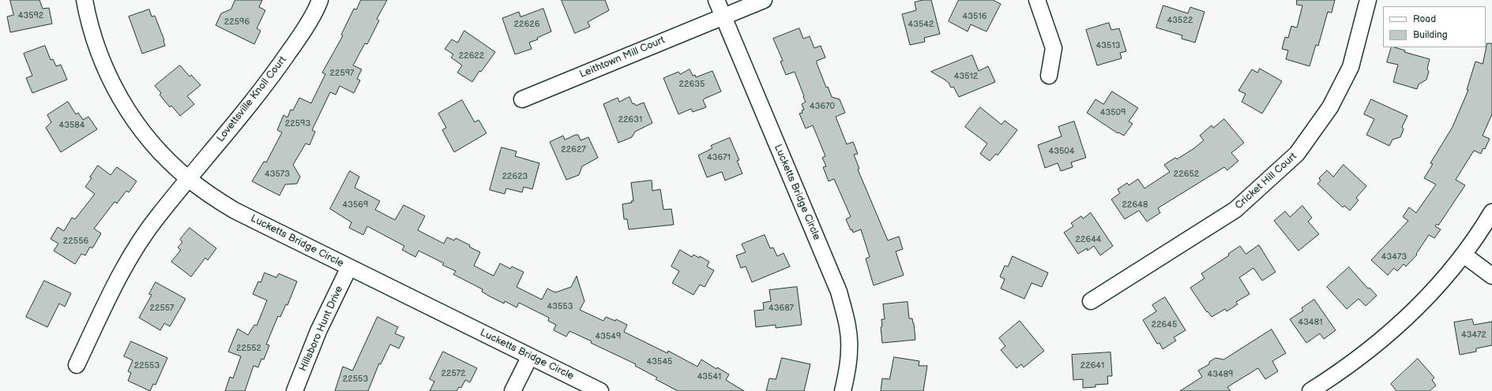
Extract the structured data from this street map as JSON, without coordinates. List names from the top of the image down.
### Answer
{
  "streets": {
    "street": [
      "Leithtown Mill Court",
      "Lovettsville Knoll Court",
      "Cricket Hill Court",
      "Lucketts Bridge Circle",
      "Hillsboro Hunt Drive"
    ]
  },
  "crossings": [
    ["Leithtown Mill Court", "Lucketts Bridge Circle"],
    ["Lovettsville Knoll Court", "Lucketts Bridge Circle"],
    ["Lucketts Bridge Circle", "Hillsboro Hunt Drive"]
  ],
  "house_numbers": [
    "43592",
    "43516",
    "43522",
    "22596",
    "22626",
    "43542",
    "43513",
    "22622",
    "22597",
    "43512",
    "22635",
    "43670",
    "43509",
    "22631",
    "22593",
    "43584",
    "22627",
    "43504",
    "43671",
    "43573",
    "22652",
    "22623",
    "43569",
    "22648",
    "22644",
    "22556",
    "43473",
    "43553",
    "22557",
    "43687",
    "43481",
    "22645",
    "43472",
    "43549",
    "22552",
    "43545",
    "22553",
    "22641",
    "22572",
    "43489",
    "43541",
    "22553"
  ],
  "legend": ["Road", "Building"]
}
